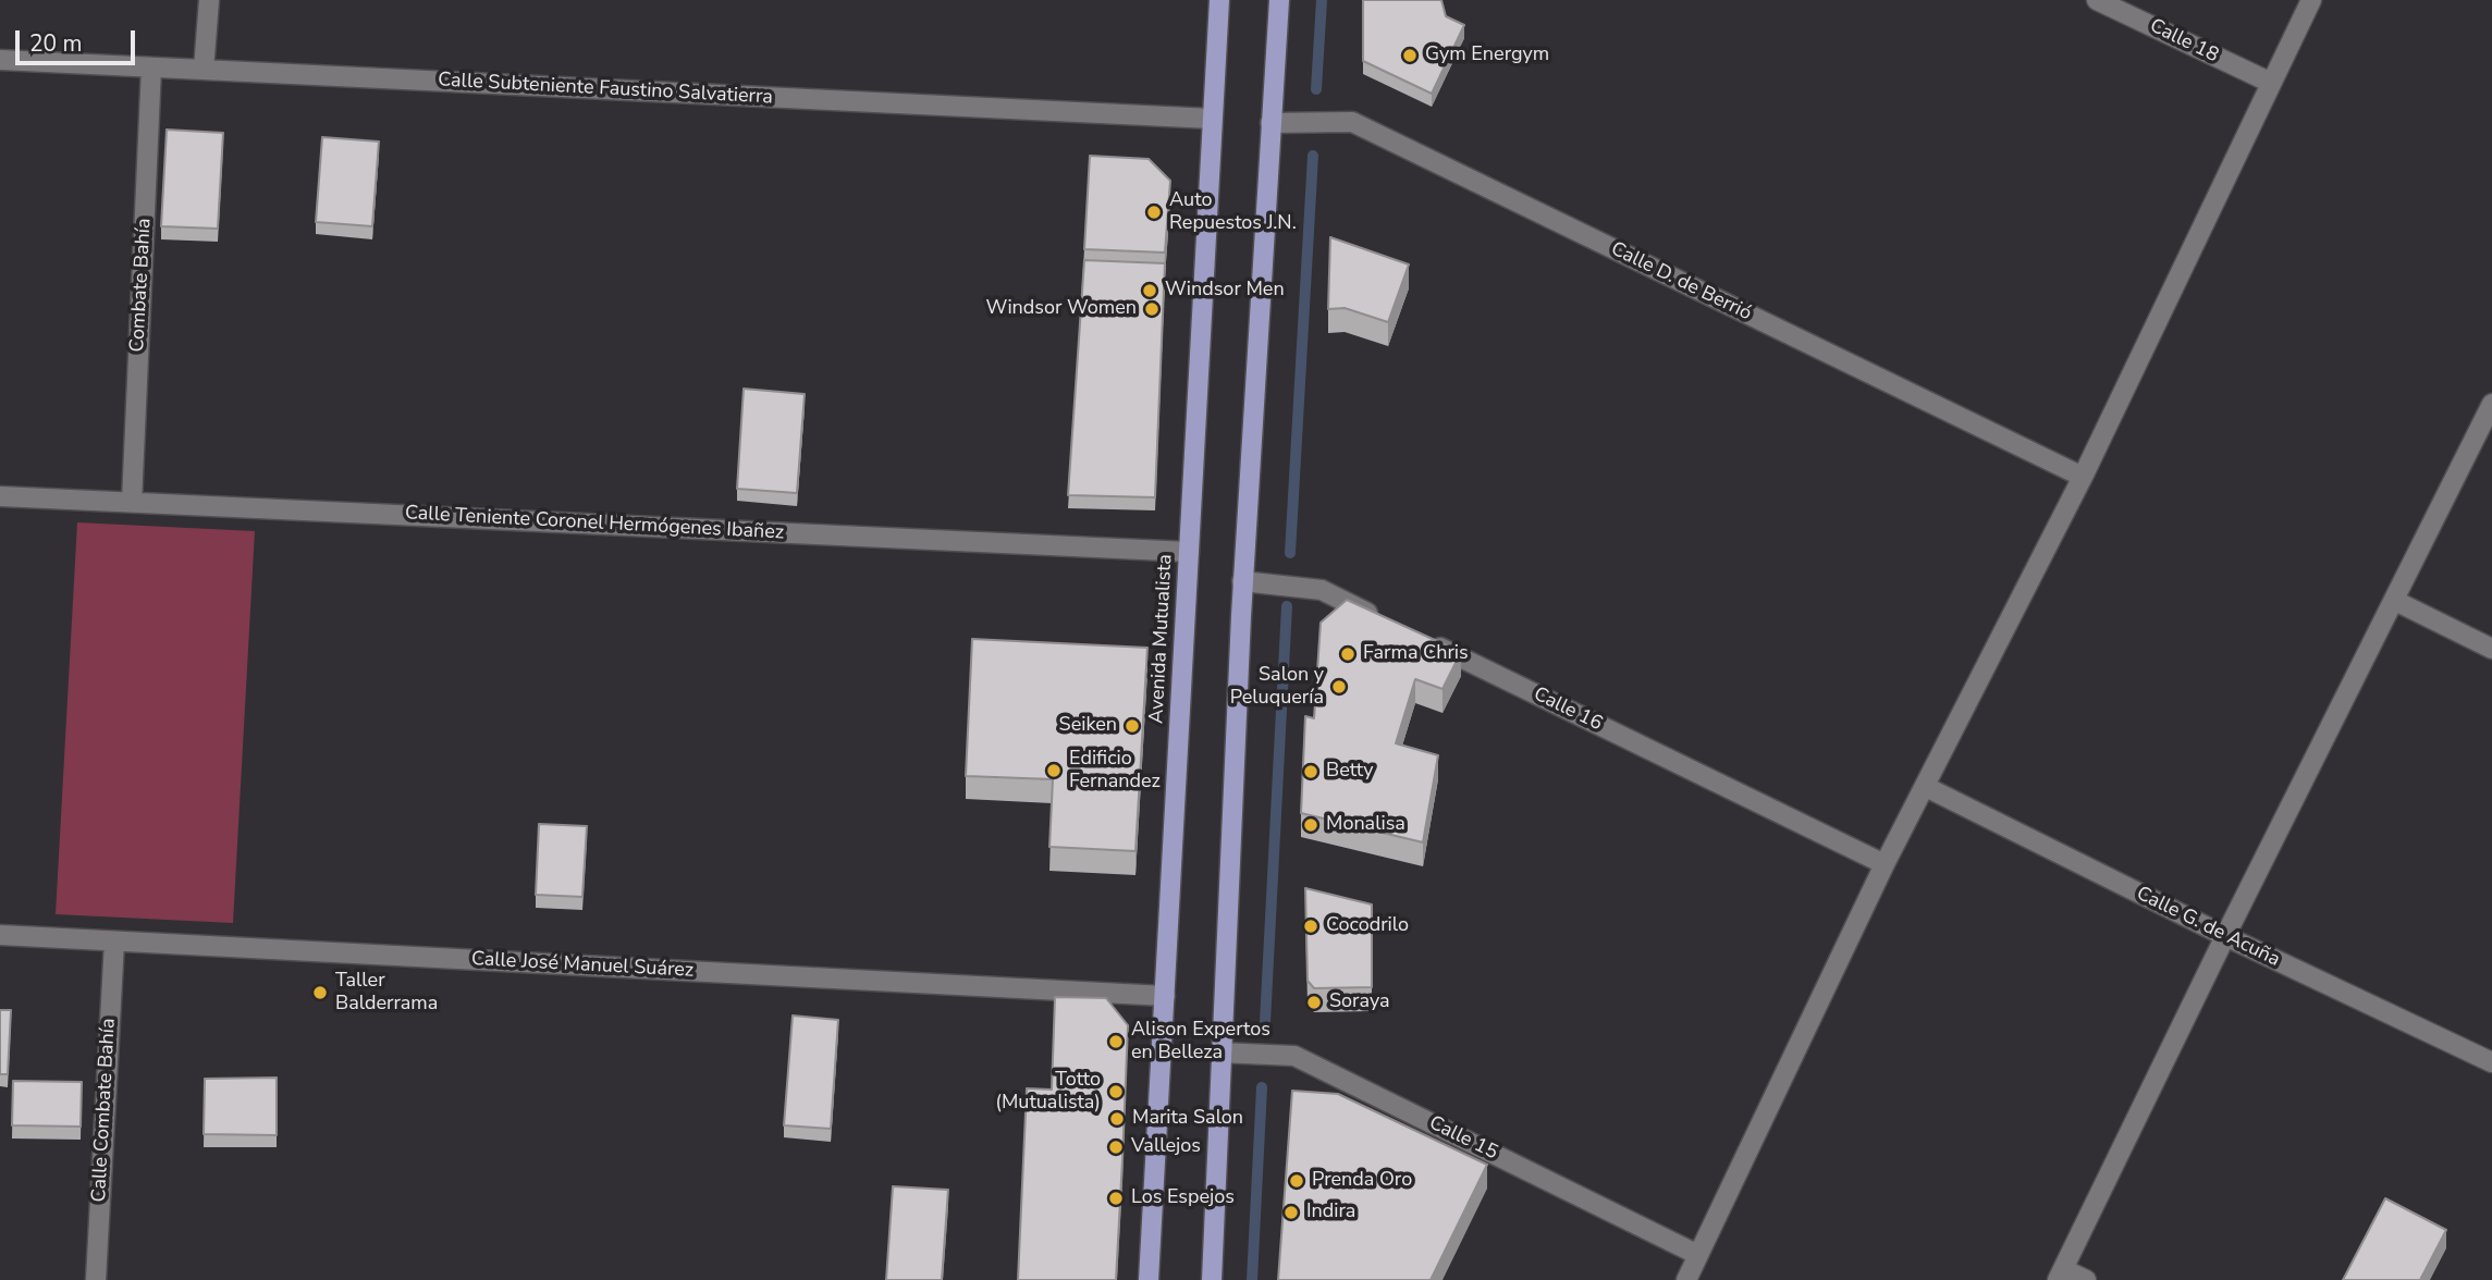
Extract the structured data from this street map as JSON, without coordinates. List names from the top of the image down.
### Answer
{
  "streets": {
    "main road": ["Avenida Mutualista"],
    "street": [
      "Calle 18",
      "Calle Subteniente Faustino Salvatierra",
      "Calle D. de Berrió",
      "Combate Bahía",
      "Calle Teniente Coronel Hermógenes Ibañez",
      "Calle 16",
      "Calle G. de Acuña",
      "Calle José Manuel Suárez",
      "Calle Combate Bahía",
      "Calle 15"
    ]
  },
  "crossings": [
    ["Calle Subteniente Faustino Salvatierra", "Combate Bahía"],
    ["Calle Subteniente Faustino Salvatierra", "Avenida Mutualista"],
    ["Combate Bahía", "Calle Teniente Coronel Hermógenes Ibañez"],
    ["Calle Teniente Coronel Hermógenes Ibañez", "Avenida Mutualista"],
    ["Avenida Mutualista", "Calle José Manuel Suárez"],
    ["Calle José Manuel Suárez", "Calle Combate Bahía"]
  ],
  "places": [
    "Gym Energym",
    "Auto Repuestos J.N.",
    "Windsor Men",
    "Windsor Women",
    "Farma Chris",
    "Salon y Peluquería",
    "Seiken",
    "Edificio Fernandez",
    "Betty",
    "Monalisa",
    "Cocodrilo",
    "Taller Balderrama",
    "Soraya",
    "Alison Expertos en Belleza",
    "Totto (Mutualista)",
    "Marita Salon",
    "Vallejos",
    "Prenda Oro",
    "Los Espejos",
    "Indira"
  ],
  "scale_bar": "20 m"
}
